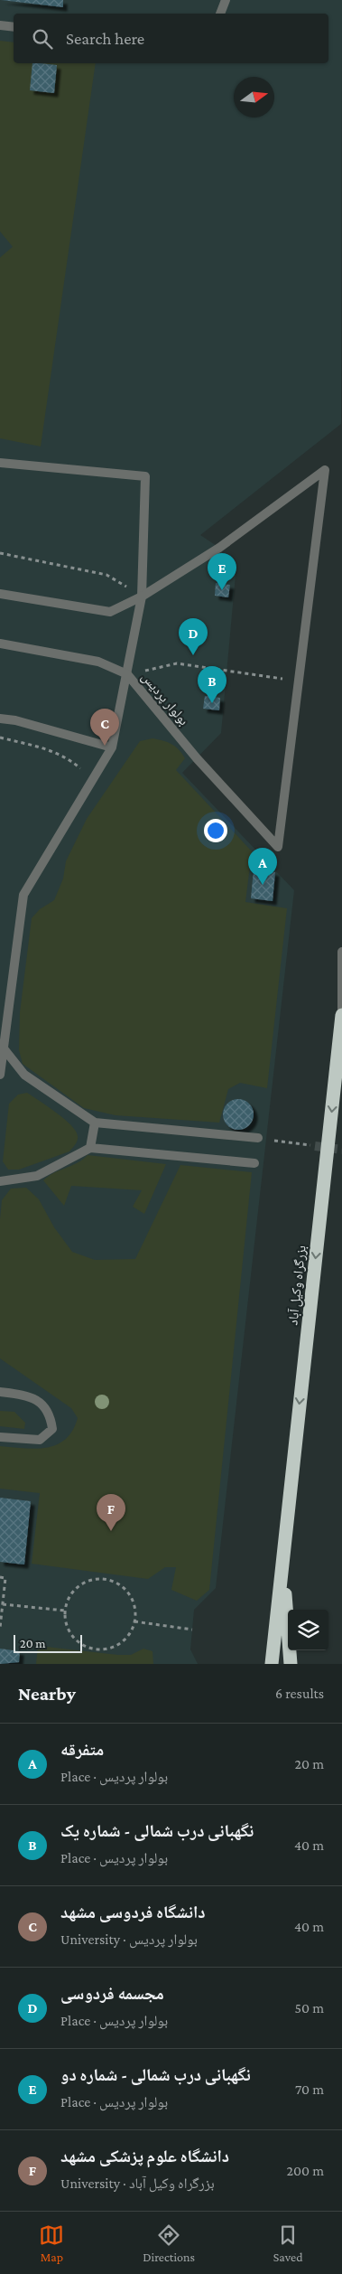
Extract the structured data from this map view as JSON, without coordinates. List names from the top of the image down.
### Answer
{
  "streets": {
    "highway": ["بزرگراه وکیل آباد"],
    "street": ["بولوار پردیس"]
  },
  "one_way": ["بزرگراه وکیل آباد"],
  "scale_bar": "20 m",
  "north": "right",
  "page": {
    "search": "Search here",
    "pins": [
      "E",
      "D",
      "B",
      "C",
      "A",
      "F"
    ],
    "scale": "20 m",
    "heading": ["Nearby", "6 results"],
    "list": [
      {
        "mark": "A",
        "name": "متفرقه",
        "note": "Place · بولوار پردیس",
        "value": "20 m"
      },
      {
        "mark": "B",
        "name": "نگهبانی درب شمالی - شماره یک",
        "note": "Place · بولوار پردیس",
        "value": "40 m"
      },
      {
        "mark": "C",
        "name": "دانشگاه فردوسی مشهد",
        "note": "University · بولوار پردیس",
        "value": "40 m"
      },
      {
        "mark": "D",
        "name": "مجسمه فردوسی",
        "note": "Place · بولوار پردیس",
        "value": "50 m"
      },
      {
        "mark": "E",
        "name": "نگهبانی درب شمالی - شماره دو",
        "note": "Place · بولوار پردیس",
        "value": "70 m"
      },
      {
        "mark": "F",
        "name": "دانشگاه علوم پزشکی مشهد",
        "note": "University · بزرگراه وکیل آباد",
        "value": "200 m"
      }
    ],
    "nav": ["Map", "Directions", "Saved"]
  }
}
